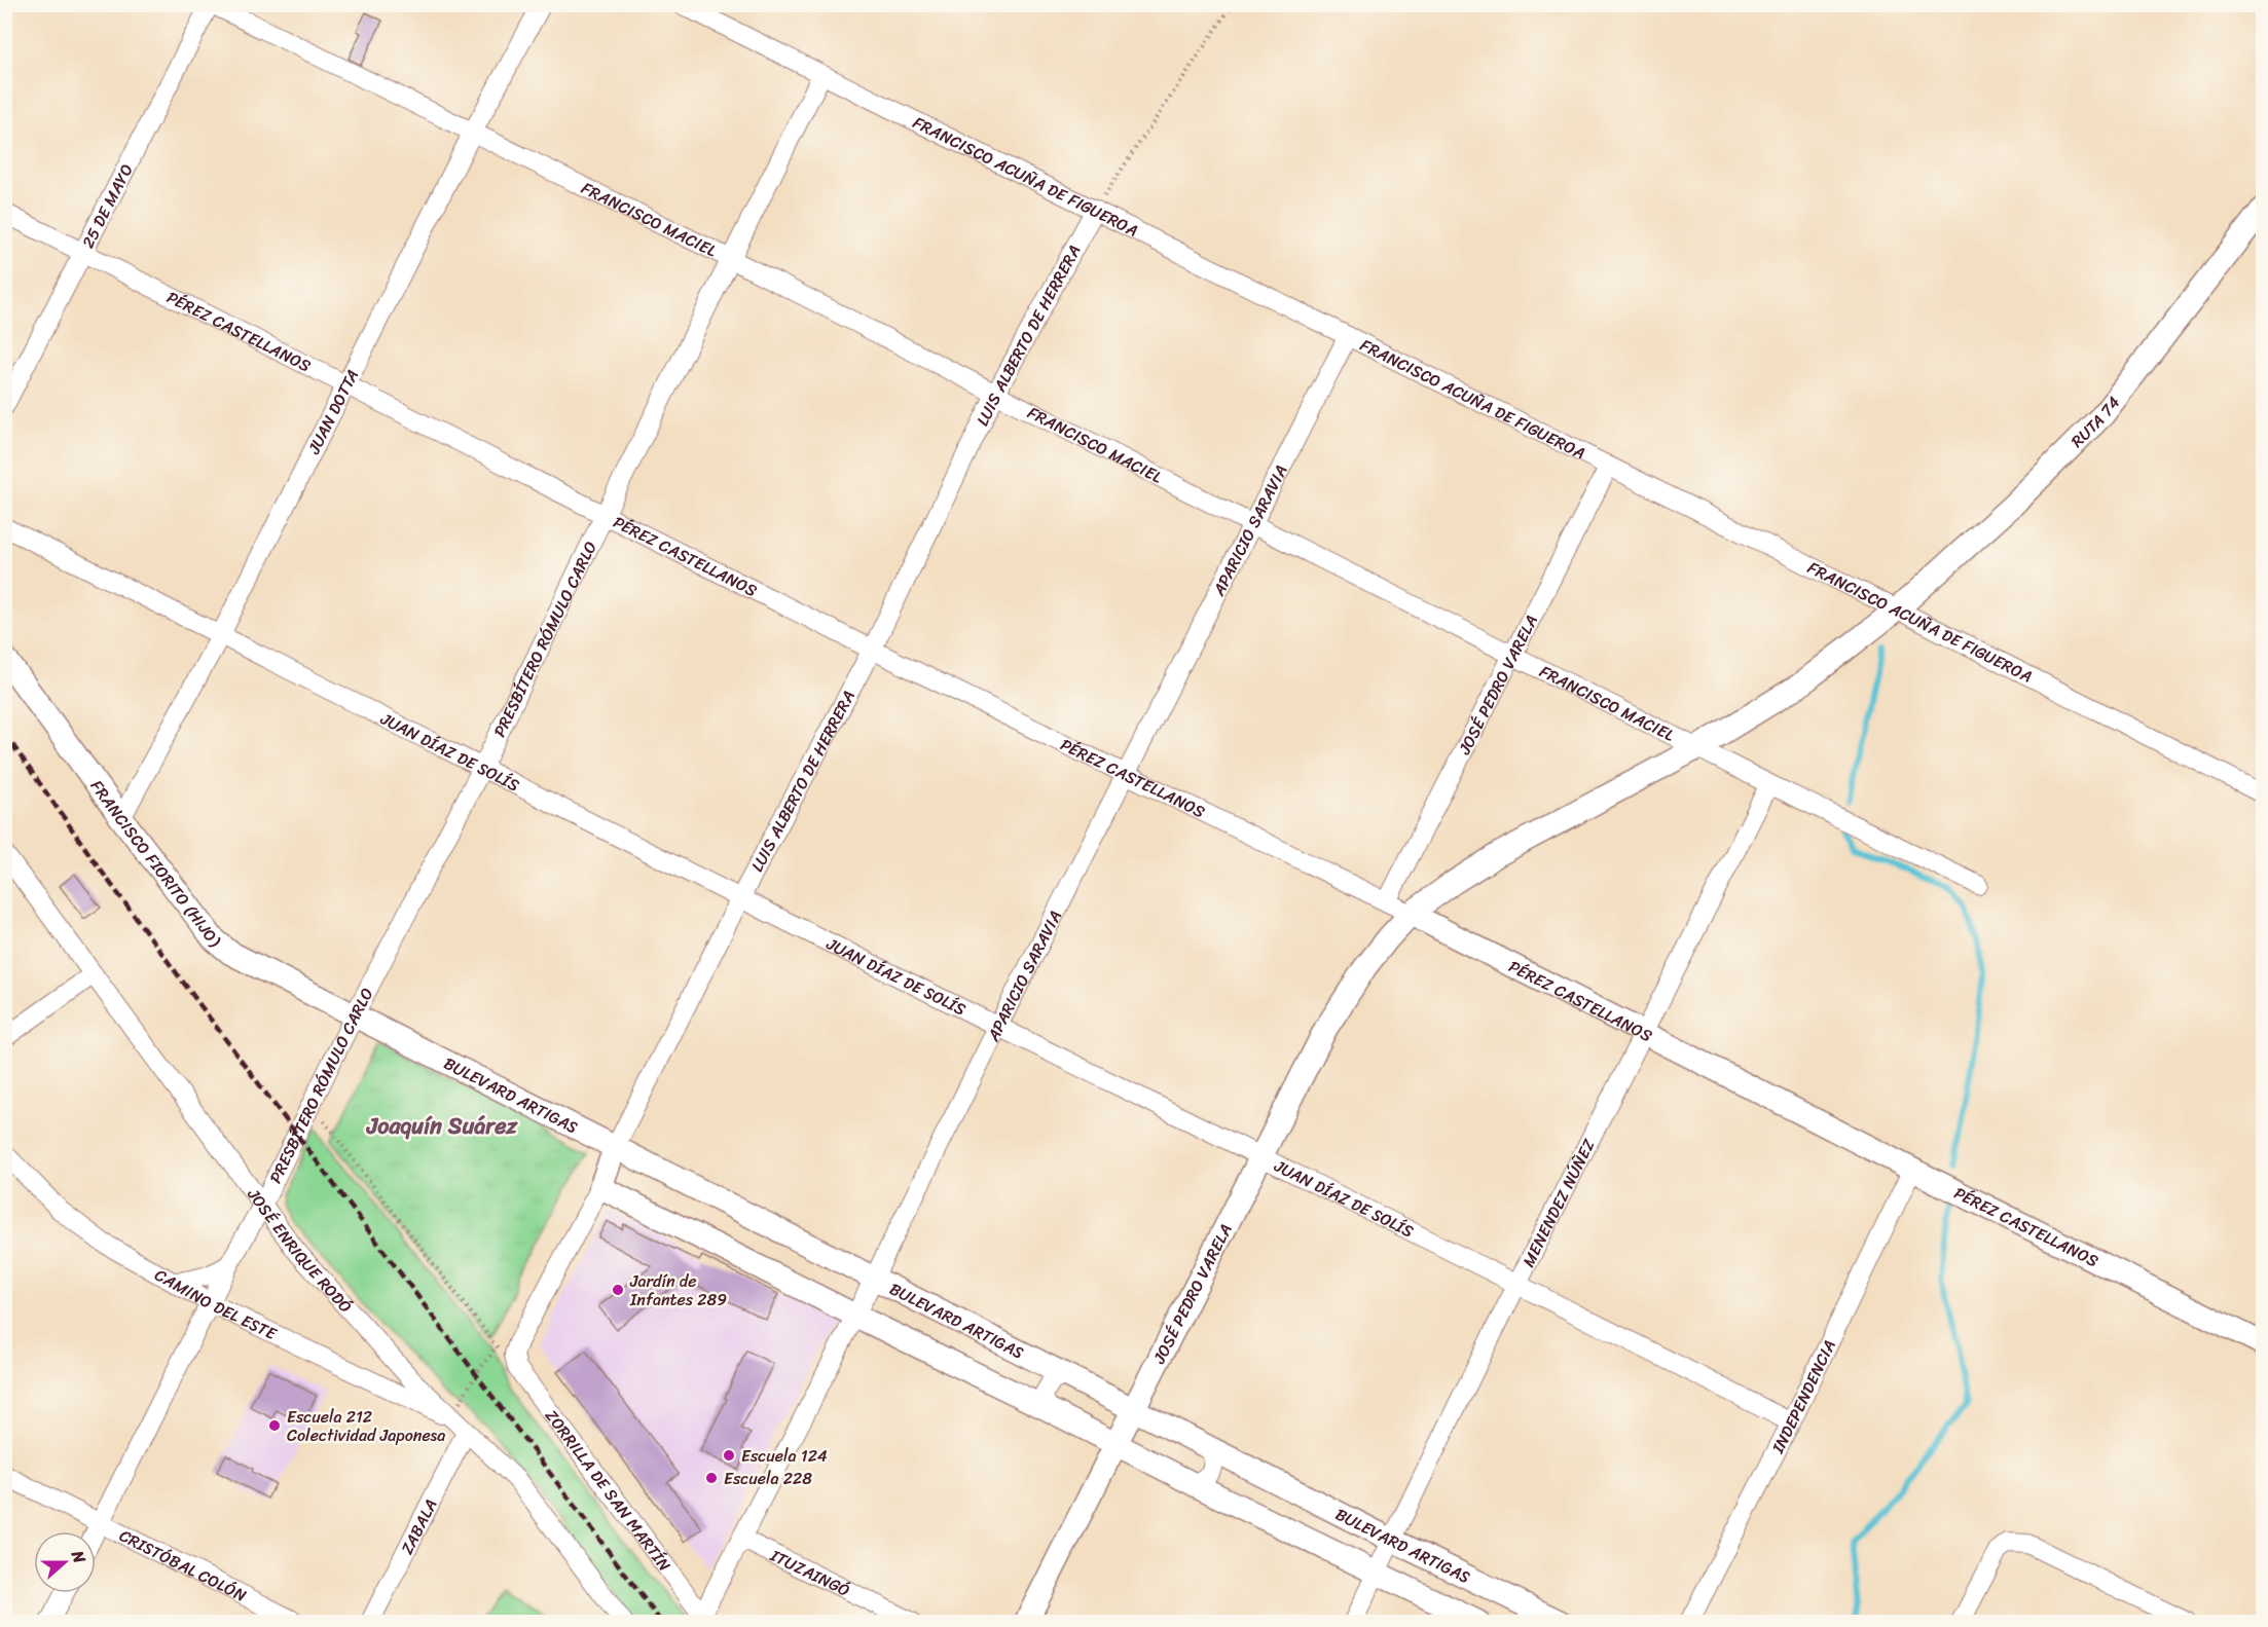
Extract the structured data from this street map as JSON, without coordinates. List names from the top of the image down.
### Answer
{
  "streets": {
    "street": [
      "FRANCISCO ACUÑA DE FIGUEROA",
      "25 DE MAYO",
      "FRANCISCO MACIEL",
      "PÉREZ CASTELLANOS",
      "LUIS ALBERTO DE HERRERA",
      "JUAN DOTTA",
      "RUTA 74",
      "APARICIO SARAVIA",
      "PRESBÍTERO RÓMULO CARLO",
      "JOSÉ PEDRO VARELA",
      "JUAN DÍAZ DE SOLÍS",
      "FRANCISCO FIORITO (HIJO)",
      "BULEVARD ARTIGAS",
      "MENENDEZ NÚÑEZ",
      "JOSÉ ENRIQUE RODÓ",
      "CAMINO DEL ESTE",
      "INDEPENDENCIA",
      "ZORRILLA DE SAN MARTÍN",
      "ZABALA",
      "CRISTÓBAL COLÓN",
      "ITUZAINGÓ"
    ]
  },
  "crossings": [
    ["FRANCISCO ACUÑA DE FIGUEROA", "LUIS ALBERTO DE HERRERA"],
    ["FRANCISCO ACUÑA DE FIGUEROA", "RUTA 74"],
    ["FRANCISCO ACUÑA DE FIGUEROA", "APARICIO SARAVIA"],
    ["FRANCISCO ACUÑA DE FIGUEROA", "PRESBÍTERO RÓMULO CARLO"],
    ["FRANCISCO ACUÑA DE FIGUEROA", "JOSÉ PEDRO VARELA"],
    ["25 DE MAYO", "FRANCISCO MACIEL"],
    ["25 DE MAYO", "PÉREZ CASTELLANOS"],
    ["FRANCISCO MACIEL", "LUIS ALBERTO DE HERRERA"],
    ["FRANCISCO MACIEL", "JUAN DOTTA"],
    ["FRANCISCO MACIEL", "RUTA 74"],
    ["FRANCISCO MACIEL", "APARICIO SARAVIA"],
    ["FRANCISCO MACIEL", "PRESBÍTERO RÓMULO CARLO"],
    ["FRANCISCO MACIEL", "JOSÉ PEDRO VARELA"],
    ["FRANCISCO MACIEL", "MENENDEZ NÚÑEZ"],
    ["PÉREZ CASTELLANOS", "LUIS ALBERTO DE HERRERA"],
    ["PÉREZ CASTELLANOS", "JUAN DOTTA"],
    ["PÉREZ CASTELLANOS", "APARICIO SARAVIA"],
    ["PÉREZ CASTELLANOS", "PRESBÍTERO RÓMULO CARLO"],
    ["PÉREZ CASTELLANOS", "JOSÉ PEDRO VARELA"],
    ["PÉREZ CASTELLANOS", "MENENDEZ NÚÑEZ"],
    ["PÉREZ CASTELLANOS", "INDEPENDENCIA"],
    ["LUIS ALBERTO DE HERRERA", "JUAN DÍAZ DE SOLÍS"],
    ["LUIS ALBERTO DE HERRERA", "BULEVARD ARTIGAS"],
    ["LUIS ALBERTO DE HERRERA", "ZORRILLA DE SAN MARTÍN"],
    ["JUAN DOTTA", "JUAN DÍAZ DE SOLÍS"],
    ["JUAN DOTTA", "FRANCISCO FIORITO (HIJO)"],
    ["RUTA 74", "JOSÉ PEDRO VARELA"],
    ["APARICIO SARAVIA", "JUAN DÍAZ DE SOLÍS"],
    ["APARICIO SARAVIA", "BULEVARD ARTIGAS"],
    ["APARICIO SARAVIA", "ZORRILLA DE SAN MARTÍN"],
    ["APARICIO SARAVIA", "ITUZAINGÓ"],
    ["PRESBÍTERO RÓMULO CARLO", "JUAN DÍAZ DE SOLÍS"],
    ["PRESBÍTERO RÓMULO CARLO", "FRANCISCO FIORITO (HIJO)"],
    ["PRESBÍTERO RÓMULO CARLO", "BULEVARD ARTIGAS"],
    ["PRESBÍTERO RÓMULO CARLO", "JOSÉ ENRIQUE RODÓ"],
    ["PRESBÍTERO RÓMULO CARLO", "CAMINO DEL ESTE"],
    ["PRESBÍTERO RÓMULO CARLO", "CRISTÓBAL COLÓN"],
    ["JOSÉ PEDRO VARELA", "JUAN DÍAZ DE SOLÍS"],
    ["JOSÉ PEDRO VARELA", "BULEVARD ARTIGAS"],
    ["JUAN DÍAZ DE SOLÍS", "MENENDEZ NÚÑEZ"],
    ["JUAN DÍAZ DE SOLÍS", "INDEPENDENCIA"],
    ["FRANCISCO FIORITO (HIJO)", "BULEVARD ARTIGAS"],
    ["BULEVARD ARTIGAS", "MENENDEZ NÚÑEZ"],
    ["JOSÉ ENRIQUE RODÓ", "CAMINO DEL ESTE"],
    ["JOSÉ ENRIQUE RODÓ", "ZABALA"]
  ],
  "districts": ["Joaquín Suárez"],
  "places": [
    "Jardín de Infantes 289",
    "Escuela 212 Colectividad Japonesa",
    "Escuela 124",
    "Escuela 228"
  ],
  "north": "right"
}
